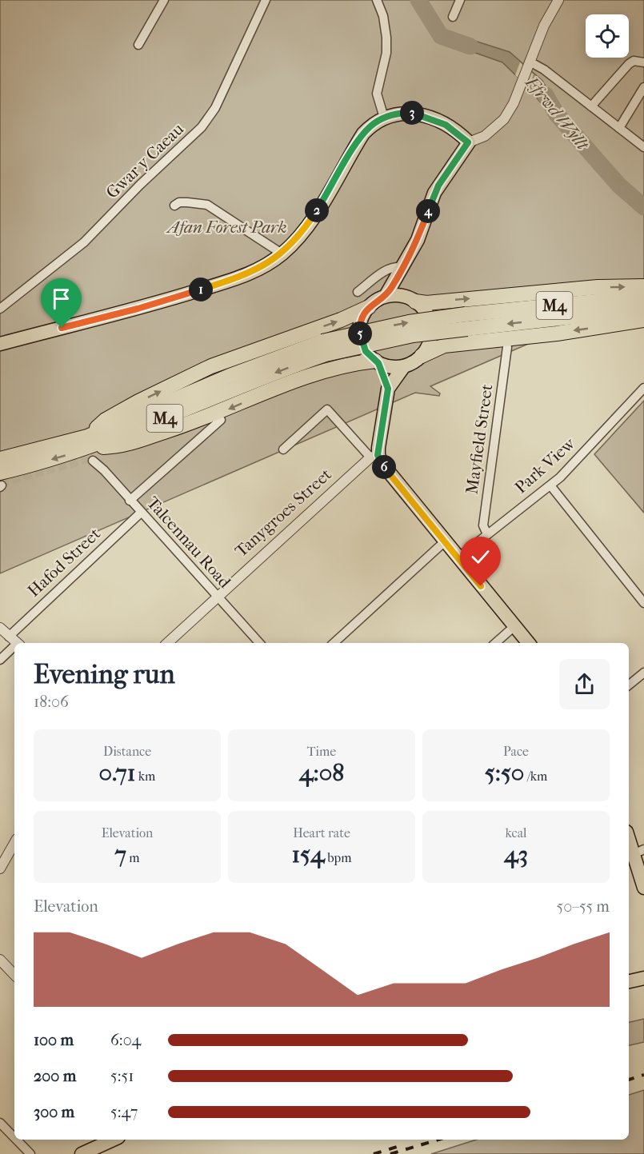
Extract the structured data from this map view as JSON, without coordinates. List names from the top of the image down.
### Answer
{
  "streets": {
    "highway": ["M4"],
    "street": [
      "Gwar y Caeau",
      "Mayfield Street",
      "Park View",
      "Tanygroes Street",
      "Talcennau Road",
      "Hafod Street"
    ]
  },
  "crossings": [
    ["M4", "Talcennau Road"],
    ["Mayfield Street", "Park View"],
    ["Tanygroes Street", "Talcennau Road"],
    ["Talcennau Road", "Hafod Street"]
  ],
  "water": ["Ffrwd Wyllt"],
  "parks": ["Afan Forest Park"],
  "page": {
    "pins": [
      "3",
      "2",
      "4",
      "1",
      "5",
      "6"
    ],
    "heading": ["Evening run", "18:06"],
    "stats": [
      ["Distance", "0.71 km"],
      ["Time", "4:08"],
      ["Pace", "5:50 /km"],
      ["Elevation", "7 m"],
      ["Heart rate", "154 bpm"],
      ["kcal", "43"]
    ],
    "chart": ["Elevation", "50–55 m"],
    "list": [
      {
        "name": "100 m",
        "note": "6:04"
      },
      {
        "name": "200 m",
        "note": "5:51"
      },
      {
        "name": "300 m",
        "note": "5:47"
      }
    ]
  }
}
